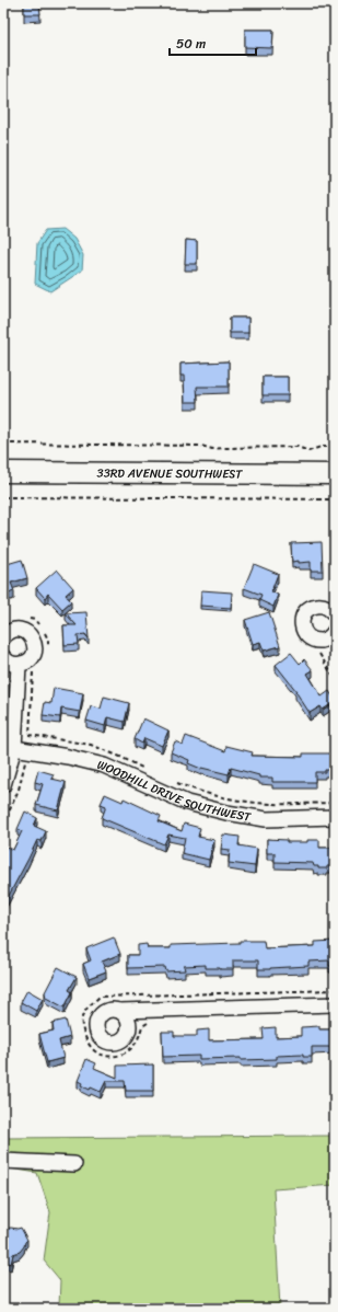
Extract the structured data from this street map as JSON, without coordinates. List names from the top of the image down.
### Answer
{
  "streets": {
    "street": ["33RD AVENUE SOUTHWEST", "WOODHILL DRIVE SOUTHWEST"]
  },
  "scale_bar": "50 m"
}
